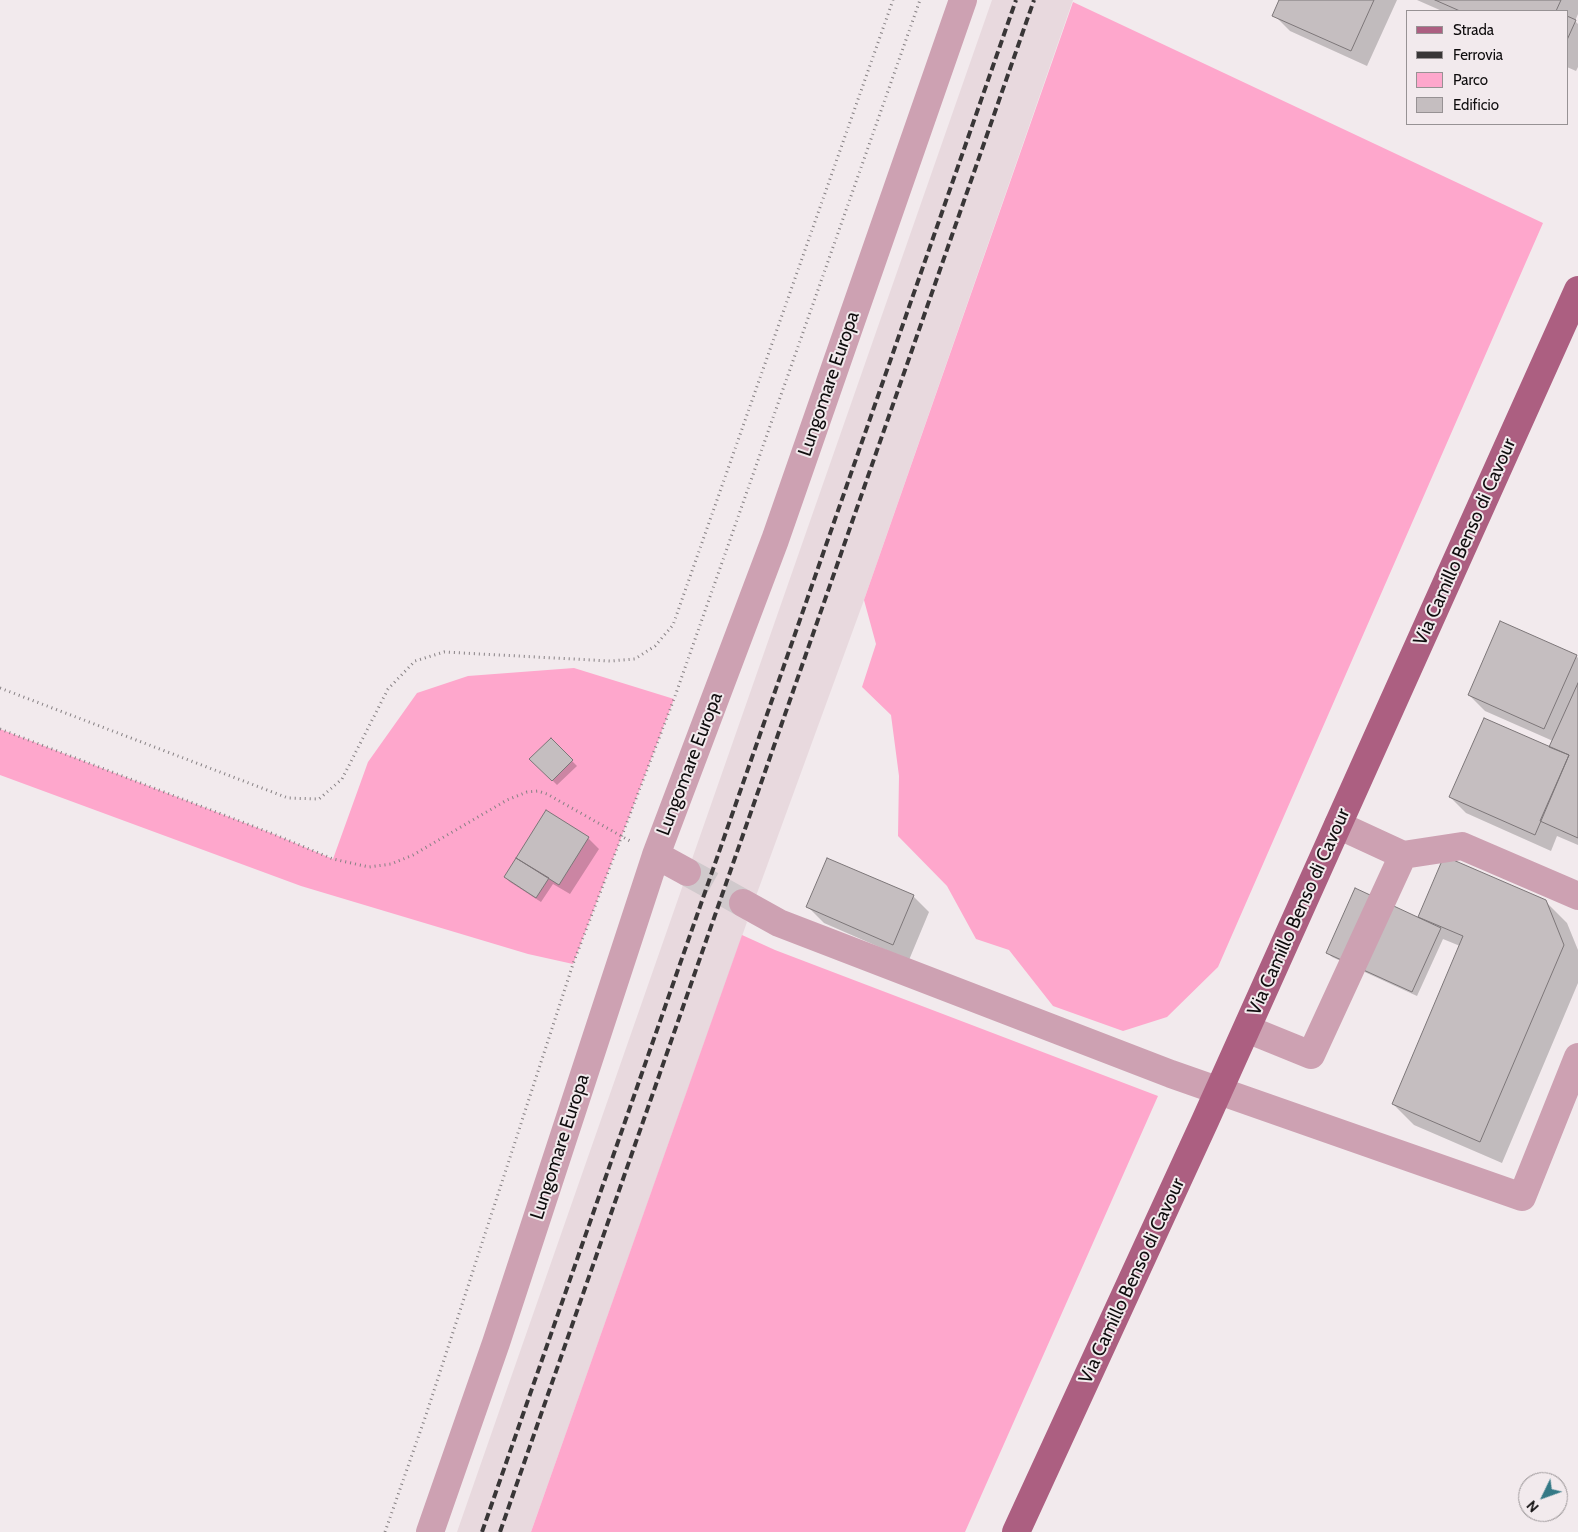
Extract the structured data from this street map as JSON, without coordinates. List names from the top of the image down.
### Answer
{
  "streets": {
    "main road": ["Via Camillo Benso di Cavour"],
    "street": ["Lungomare Europa"]
  },
  "legend": [
    "Strada",
    "Ferrovia",
    "Parco",
    "Edificio"
  ],
  "north": "bottom left"
}
